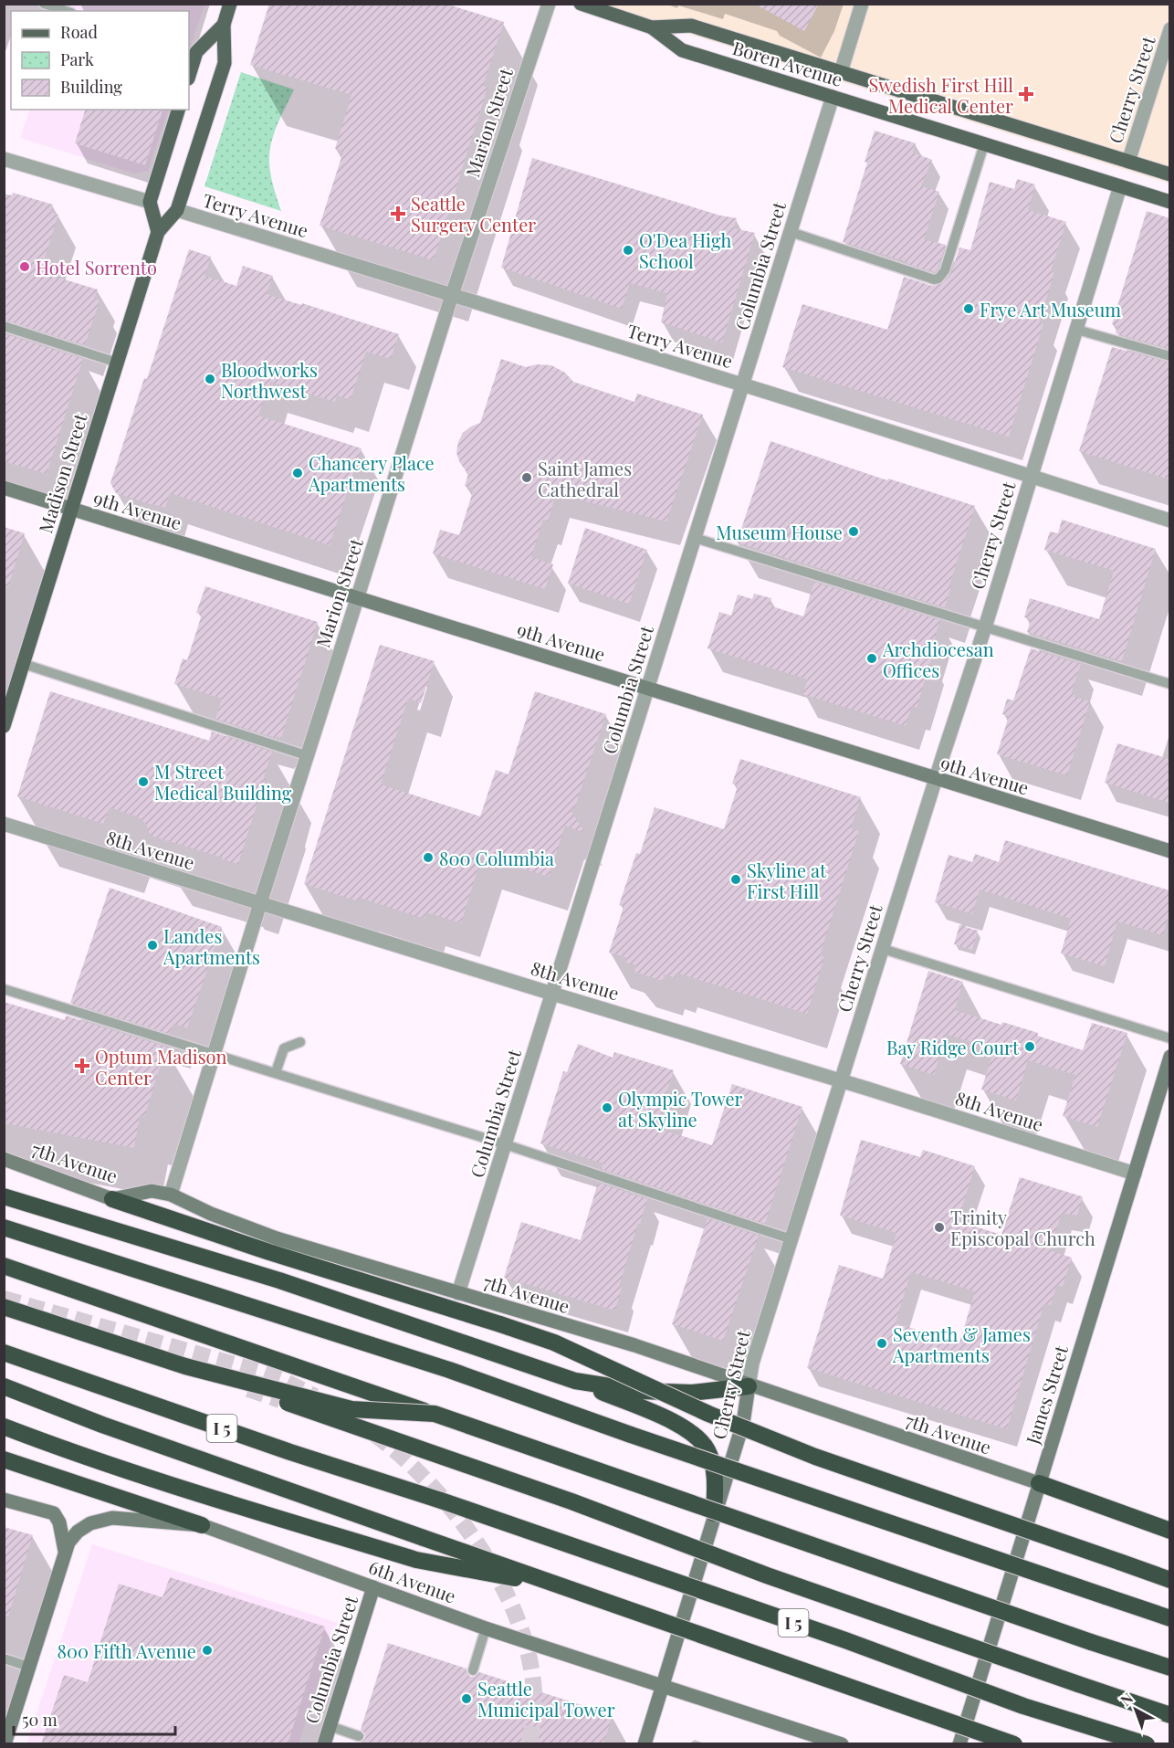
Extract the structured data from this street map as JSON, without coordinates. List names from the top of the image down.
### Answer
{
  "streets": {
    "highway": ["I 5"],
    "main road": ["Boren Avenue", "Madison Street"],
    "street": [
      "Cherry Street",
      "Marion Street",
      "Terry Avenue",
      "Columbia Street",
      "9th Avenue",
      "8th Avenue",
      "7th Avenue",
      "James Street",
      "6th Avenue"
    ]
  },
  "crossings": [
    ["Boren Avenue", "Cherry Street"],
    ["Boren Avenue", "Columbia Street"],
    ["Cherry Street", "Terry Avenue"],
    ["Cherry Street", "9th Avenue"],
    ["Cherry Street", "8th Avenue"],
    ["Cherry Street", "7th Avenue"],
    ["Cherry Street", "6th Avenue"],
    ["Marion Street", "Terry Avenue"],
    ["Marion Street", "9th Avenue"],
    ["Marion Street", "8th Avenue"],
    ["Marion Street", "7th Avenue"],
    ["Terry Avenue", "Columbia Street"],
    ["Terry Avenue", "Madison Street"],
    ["Columbia Street", "9th Avenue"],
    ["Columbia Street", "8th Avenue"],
    ["Columbia Street", "7th Avenue"],
    ["Columbia Street", "6th Avenue"],
    ["Madison Street", "9th Avenue"],
    ["8th Avenue", "James Street"],
    ["7th Avenue", "James Street"]
  ],
  "places": {
    "health": ["Swedish First Hill Medical Center", "Seattle Surgery Center", "Optum Madison Center"],
    "other": [
      "O'Dea High School",
      "Hotel Sorrento",
      "Frye Art Museum",
      "Bloodworks Northwest",
      "Chancery Place Apartments",
      "Saint James Cathedral",
      "Museum House",
      "Archdiocesan Offices",
      "M Street Medical Building",
      "800 Columbia",
      "Skyline at First Hill",
      "Landes Apartments",
      "Bay Ridge Court",
      "Olympic Tower at Skyline",
      "Trinity Episcopal Church",
      "Seventh & James Apartments",
      "800 Fifth Avenue",
      "Seattle Municipal Tower"
    ]
  },
  "legend": ["Road", "Park", "Building"],
  "scale_bar": "50 m",
  "north": "top left"
}
